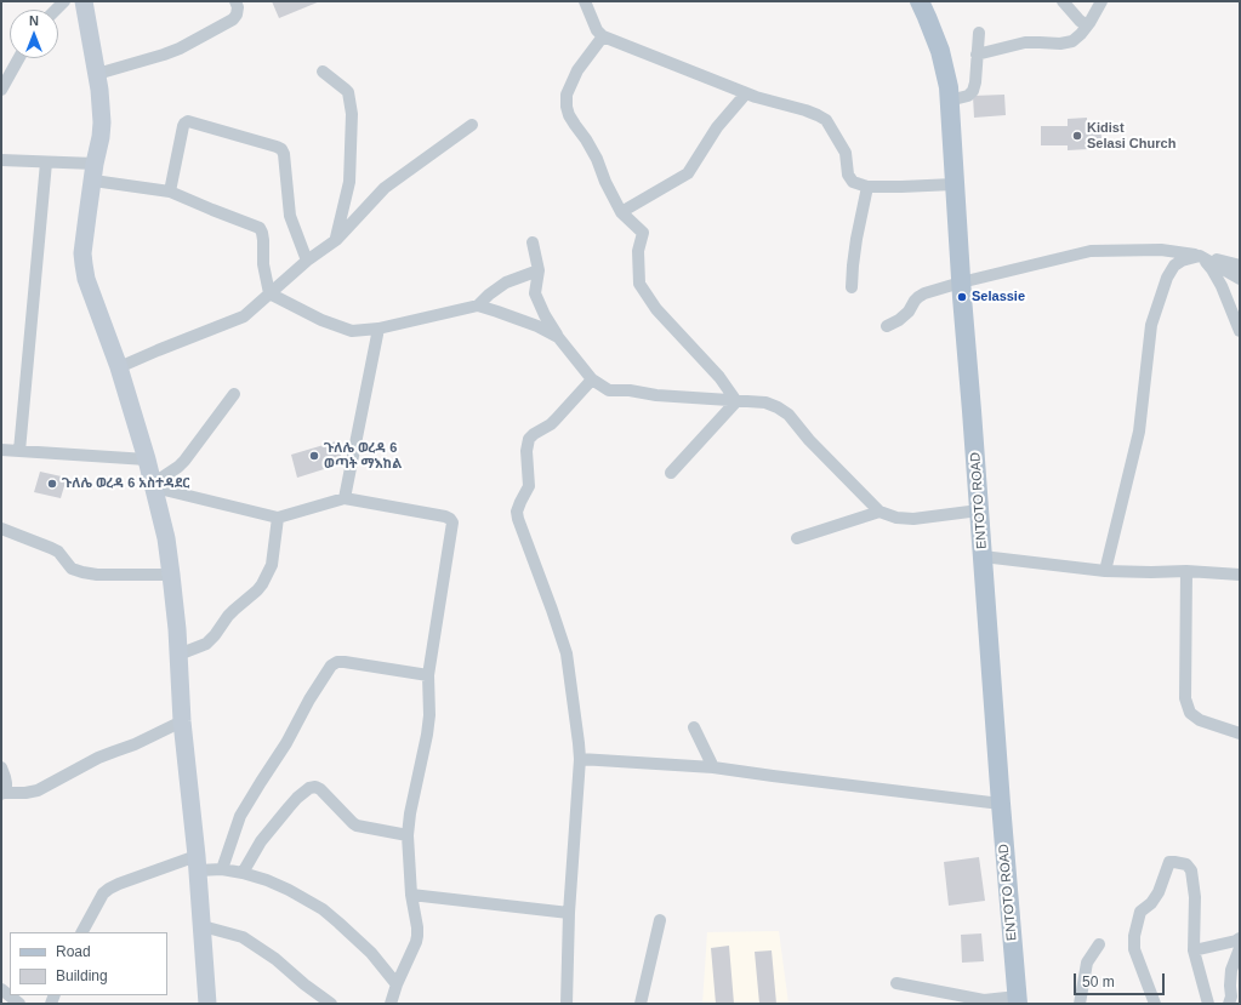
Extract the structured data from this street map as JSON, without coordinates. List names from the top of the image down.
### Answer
{
  "streets": {
    "main road": ["ENTOTO ROAD"]
  },
  "places": [
    "Kidist Selasi Church",
    "Selassie",
    "ጉለሌ ወረዳ 6 ወጣት ማእከል",
    "ጉለሌ ወረዳ 6 አስተዳደር"
  ],
  "legend": ["Road", "Building"],
  "scale_bar": "50 m",
  "north": "top"
}
